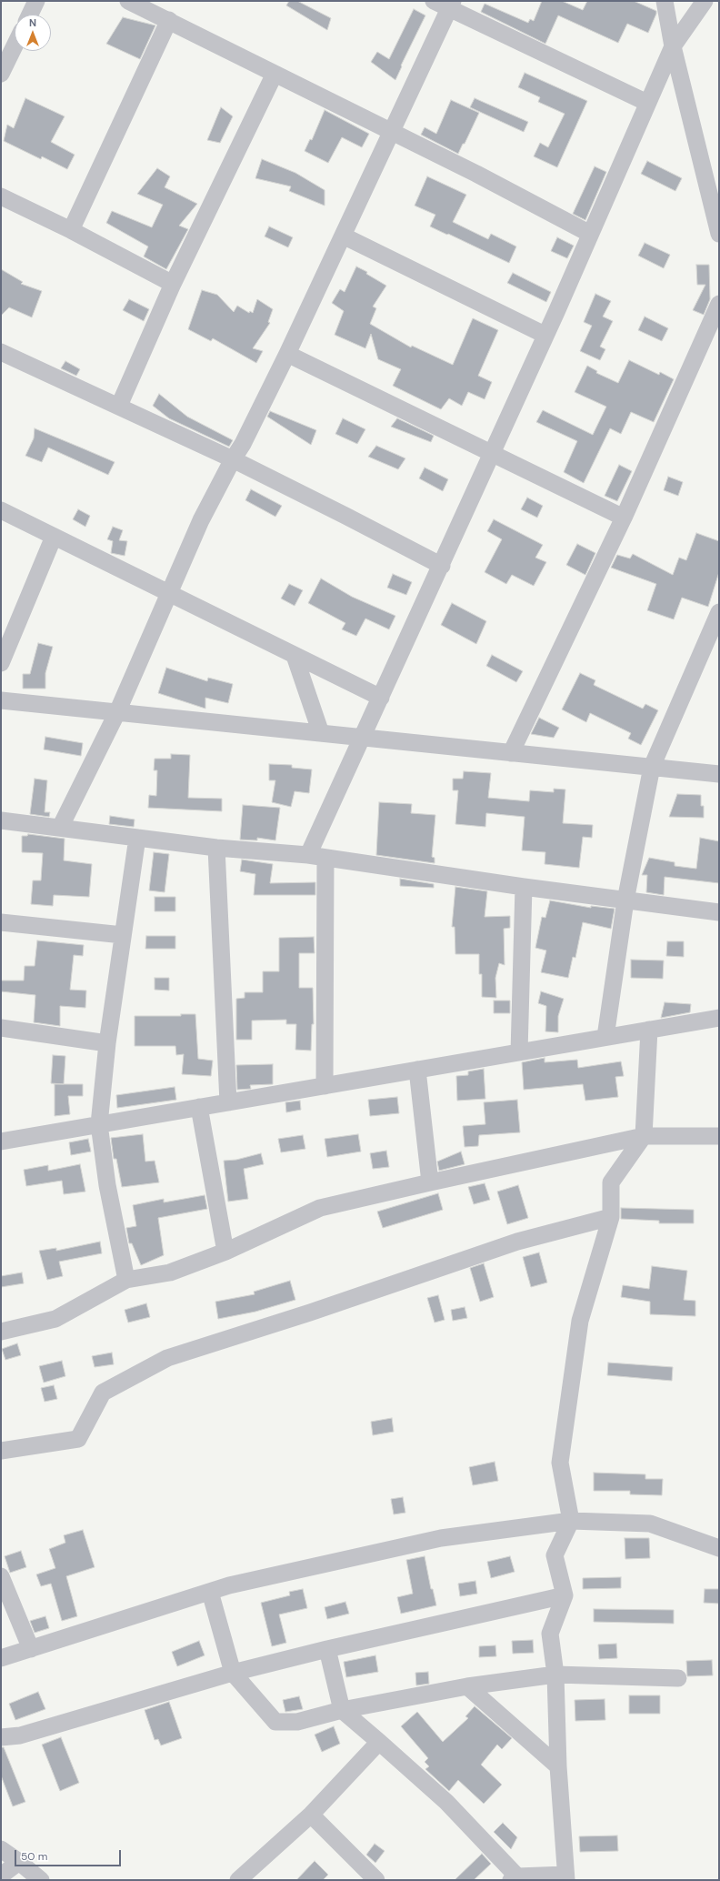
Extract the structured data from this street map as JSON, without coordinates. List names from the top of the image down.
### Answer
{
  "scale_bar": "50 m",
  "north": "top"
}
